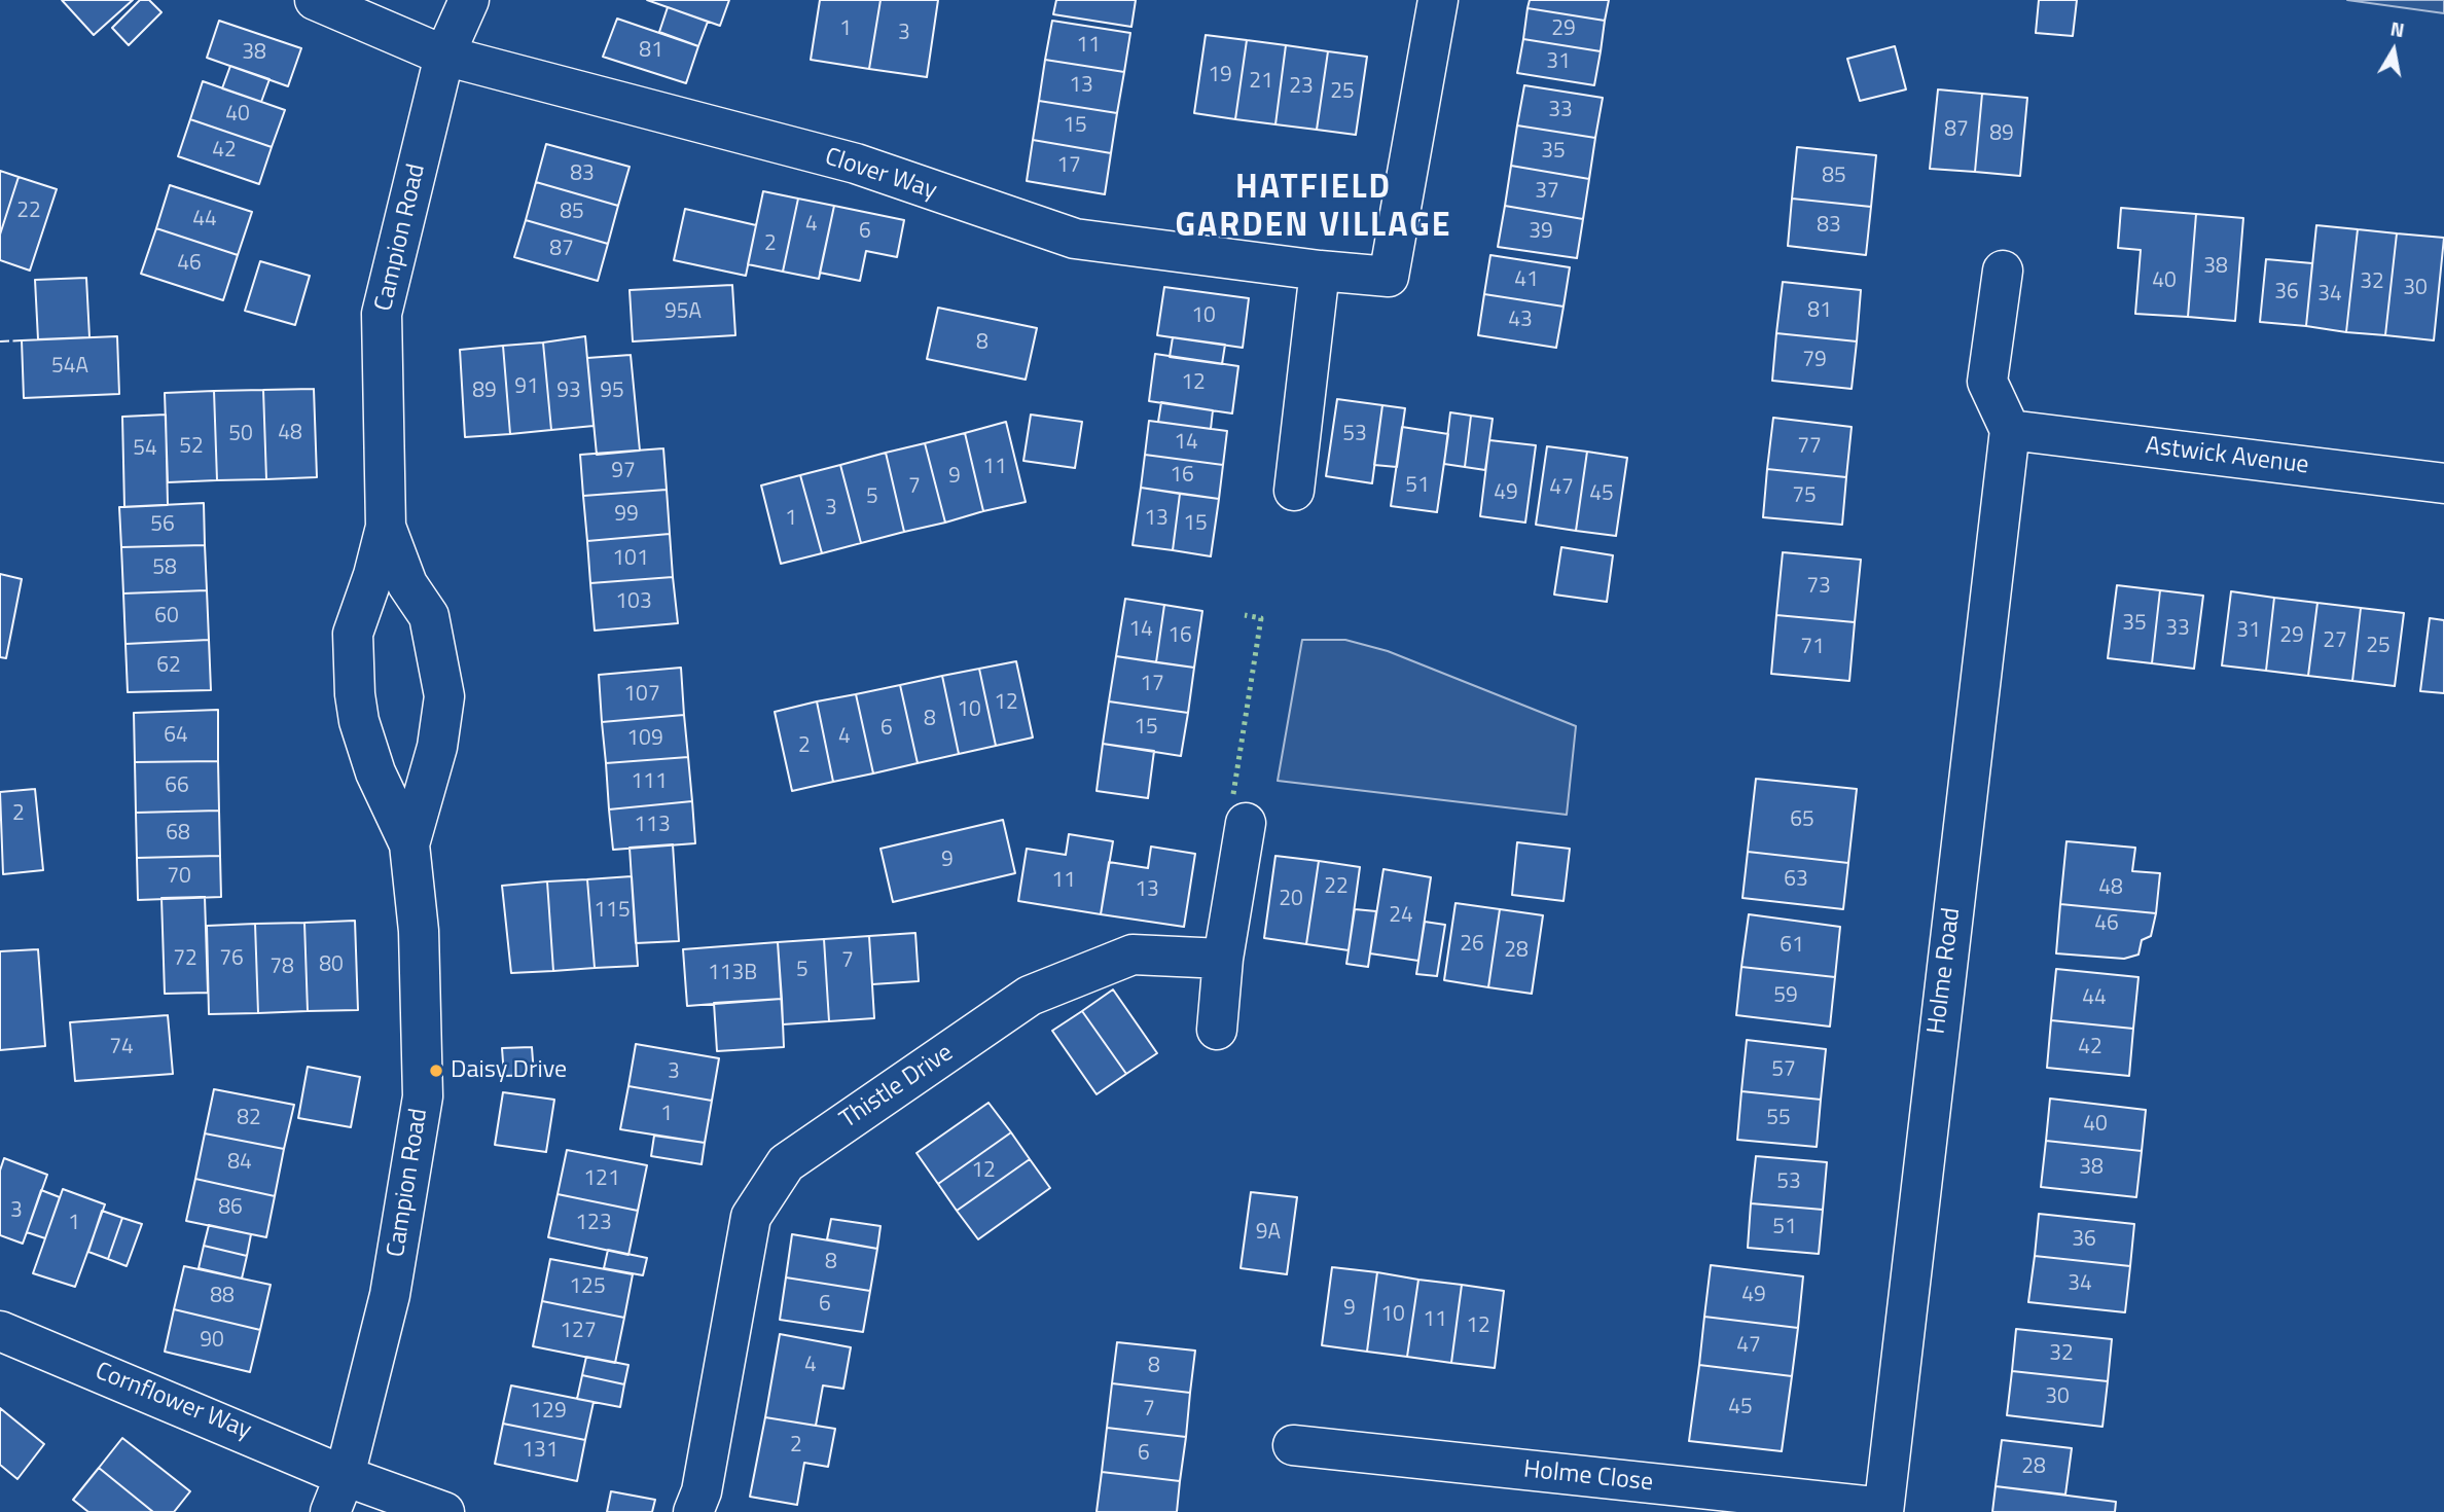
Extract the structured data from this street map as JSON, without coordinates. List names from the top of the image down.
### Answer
{
  "streets": {
    "street": [
      "Clover Way",
      "Campion Road",
      "Astwick Avenue",
      "Holme Road",
      "Thistle Drive",
      "Cornflower Way",
      "Holme Close"
    ]
  },
  "crossings": [
    ["Clover Way", "Campion Road"],
    ["Campion Road", "Cornflower Way"],
    ["Astwick Avenue", "Holme Road"],
    ["Holme Road", "Holme Close"]
  ],
  "districts": ["HATFIELD GARDEN VILLAGE"],
  "places": ["Daisy Drive"],
  "house_numbers": [
    "1",
    "29",
    "3",
    "11",
    "81",
    "38",
    "31",
    "19",
    "21",
    "13",
    "23",
    "25",
    "33",
    "40",
    "15",
    "87",
    "89",
    "42",
    "35",
    "17",
    "83",
    "85",
    "37",
    "22",
    "85",
    "44",
    "4",
    "83",
    "6",
    "39",
    "2",
    "87",
    "46",
    "38",
    "41",
    "40",
    "32",
    "30",
    "36",
    "34",
    "81",
    "95A",
    "10",
    "43",
    "8",
    "79",
    "54A",
    "12",
    "91",
    "89",
    "93",
    "95",
    "48",
    "50",
    "53",
    "14",
    "52",
    "77",
    "54",
    "11",
    "97",
    "16",
    "9",
    "51",
    "7",
    "47",
    "49",
    "45",
    "75",
    "5",
    "3",
    "99",
    "1",
    "13",
    "15",
    "56",
    "101",
    "58",
    "73",
    "103",
    "60",
    "35",
    "33",
    "14",
    "31",
    "16",
    "29",
    "27",
    "25",
    "71",
    "62",
    "17",
    "107",
    "12",
    "10",
    "8",
    "15",
    "6",
    "64",
    "4",
    "109",
    "2",
    "111",
    "66",
    "2",
    "65",
    "113",
    "68",
    "9",
    "70",
    "63",
    "11",
    "22",
    "48",
    "13",
    "20",
    "115",
    "24",
    "46",
    "26",
    "61",
    "28",
    "72",
    "76",
    "7",
    "80",
    "78",
    "5",
    "113B",
    "59",
    "44",
    "74",
    "42",
    "57",
    "3",
    "1",
    "82",
    "55",
    "40",
    "84",
    "38",
    "12",
    "121",
    "53",
    "86",
    "3",
    "1",
    "123",
    "51",
    "9A",
    "36",
    "8",
    "34",
    "125",
    "49",
    "88",
    "6",
    "9",
    "10",
    "11",
    "12",
    "127",
    "90",
    "47",
    "32",
    "4",
    "8",
    "30",
    "45",
    "7",
    "129",
    "2",
    "131",
    "6",
    "28"
  ],
  "north": "top"
}
